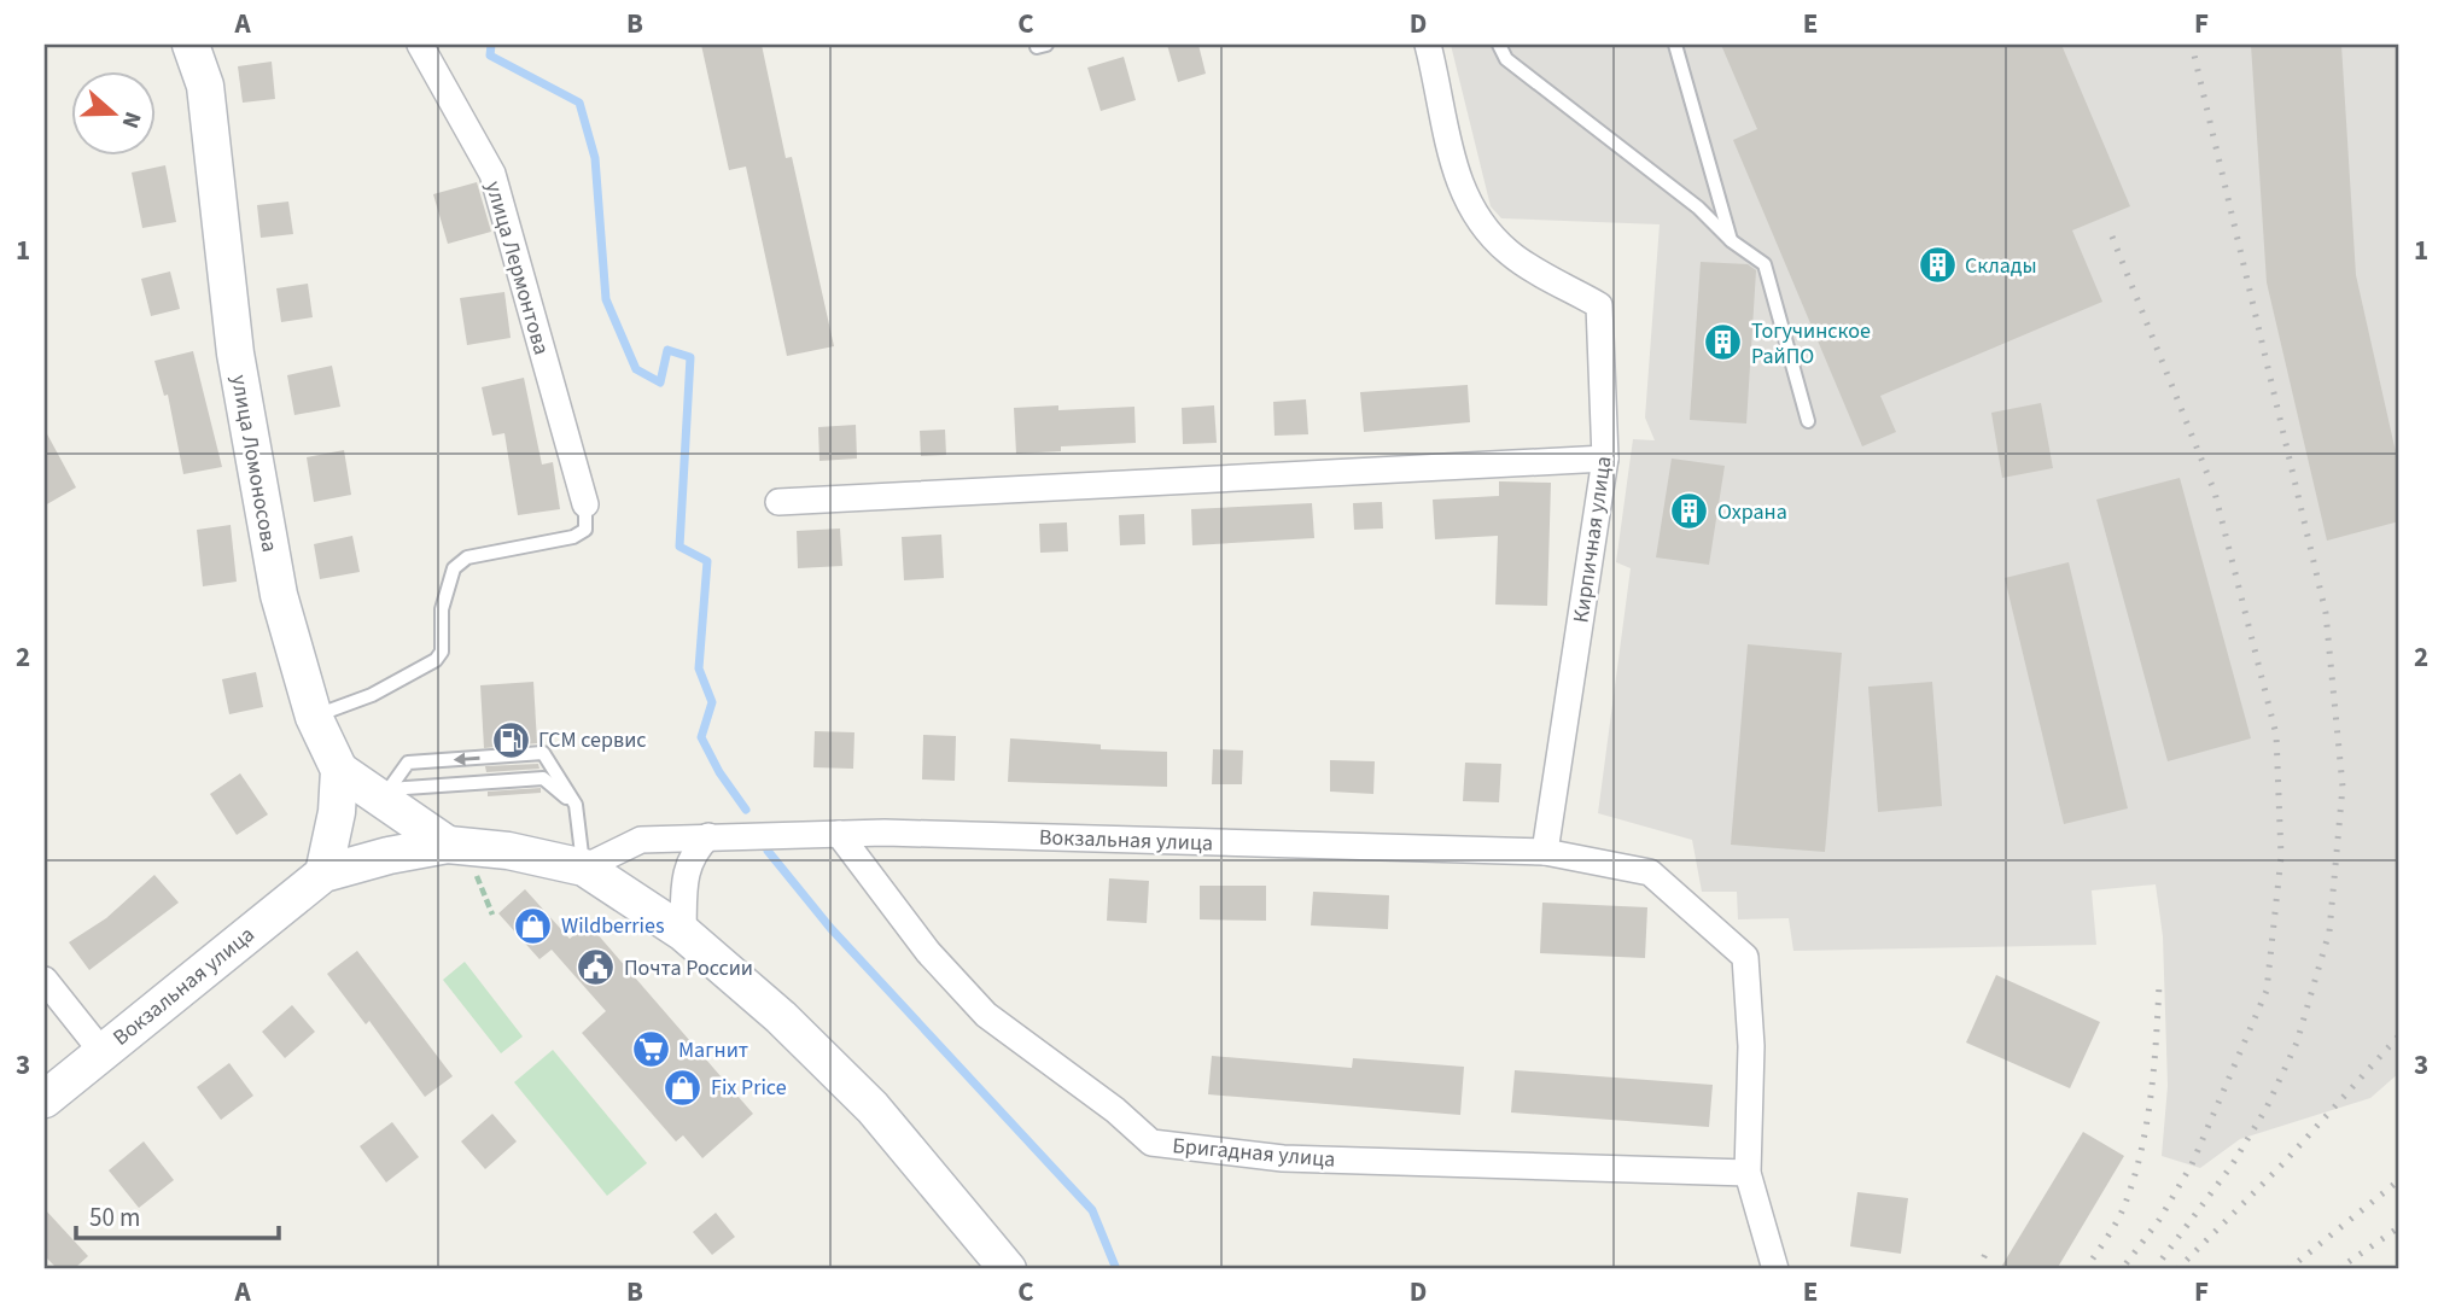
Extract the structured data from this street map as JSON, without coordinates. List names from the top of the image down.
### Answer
{
  "streets": {
    "main road": ["улица Ломоносова", "Вокзальная улица"],
    "street": ["улица Лермонтова", "Кирпичная улица", "Бригадная улица"]
  },
  "crossings": [
    ["улица Ломоносова", "Вокзальная улица"],
    ["Кирпичная улица", "Вокзальная улица"],
    ["Вокзальная улица", "Бригадная улица"]
  ],
  "places": {
    "building": ["Склады", "Тогучинское РайПО", "Охрана"],
    "fuel station": ["ГСМ сервис"],
    "shop": ["Wildberries", "Fix Price"],
    "public building": ["Почта России"],
    "supermarket": ["Магнит"]
  },
  "scale_bar": "50 m",
  "north": "right",
  "grid": {
    "columns": [
      "A",
      "B",
      "C",
      "D",
      "E",
      "F"
    ],
    "rows": ["1", "2", "3"]
  }
}
